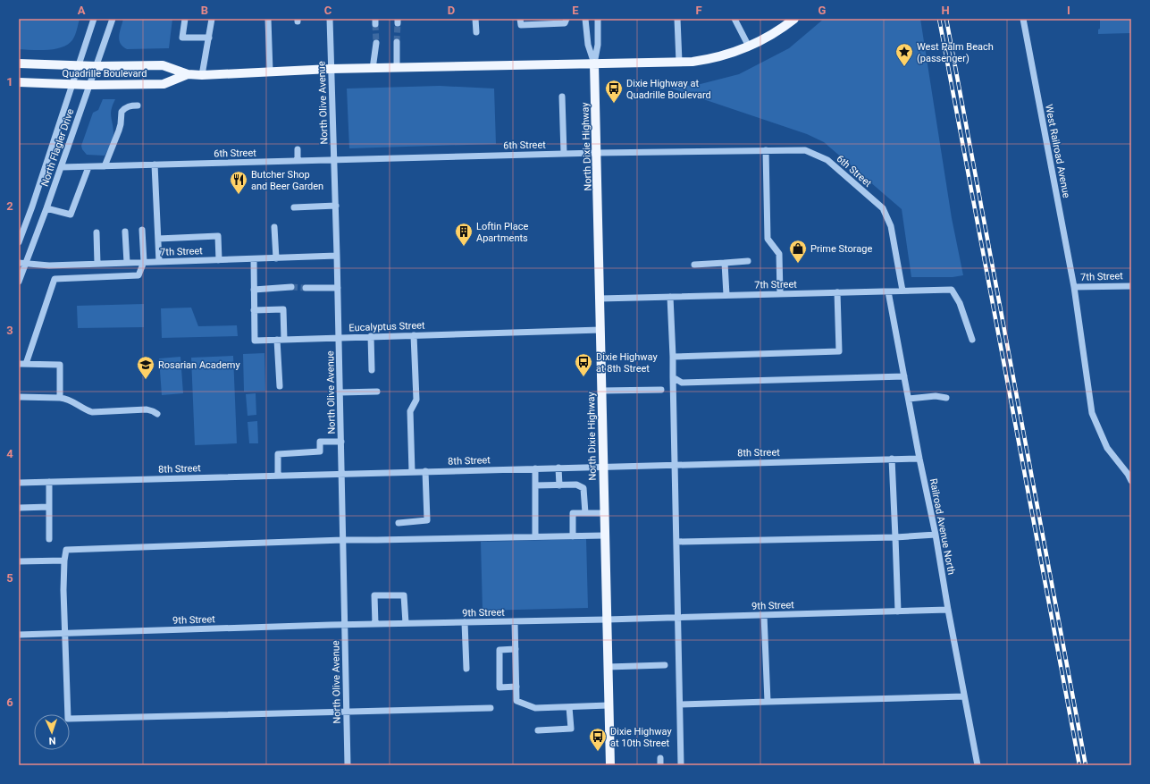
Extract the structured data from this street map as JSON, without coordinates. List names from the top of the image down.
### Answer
{
  "streets": {
    "main road": ["Quadrille Boulevard", "North Dixie Highway"],
    "street": [
      "North Olive Avenue",
      "6th Street",
      "North Flagler Drive",
      "West Railroad Avenue",
      "7th Street",
      "Eucalyptus Street",
      "8th Street",
      "Railroad Avenue North",
      "9th Street"
    ]
  },
  "crossings": [
    ["Quadrille Boulevard", "North Flagler Drive"],
    ["North Olive Avenue", "6th Street"],
    ["North Olive Avenue", "7th Street"],
    ["North Olive Avenue", "Eucalyptus Street"],
    ["North Olive Avenue", "8th Street"],
    ["North Olive Avenue", "9th Street"],
    ["6th Street", "North Dixie Highway"],
    ["6th Street", "North Flagler Drive"],
    ["6th Street", "7th Street"],
    ["North Dixie Highway", "7th Street"],
    ["North Dixie Highway", "Eucalyptus Street"],
    ["North Dixie Highway", "8th Street"],
    ["North Dixie Highway", "9th Street"],
    ["North Flagler Drive", "7th Street"],
    ["West Railroad Avenue", "7th Street"],
    ["7th Street", "Eucalyptus Street"],
    ["7th Street", "Railroad Avenue North"],
    ["8th Street", "Railroad Avenue North"],
    ["Railroad Avenue North", "9th Street"]
  ],
  "places": {
    "place": ["West Palm Beach (passenger)"],
    "bus stop": ["Dixie Highway at Quadrille Boulevard", "Dixie Highway at 8th Street", "Dixie Highway at 10th Street"],
    "restaurant": ["Butcher Shop and Beer Garden"],
    "building": ["Loftin Place Apartments"],
    "shop": ["Prime Storage"],
    "school or university": ["Rosarian Academy"]
  },
  "north": "bottom",
  "grid": {
    "columns": [
      "A",
      "B",
      "C",
      "D",
      "E",
      "F",
      "G",
      "H",
      "I"
    ],
    "rows": [
      "1",
      "2",
      "3",
      "4",
      "5",
      "6"
    ]
  }
}
